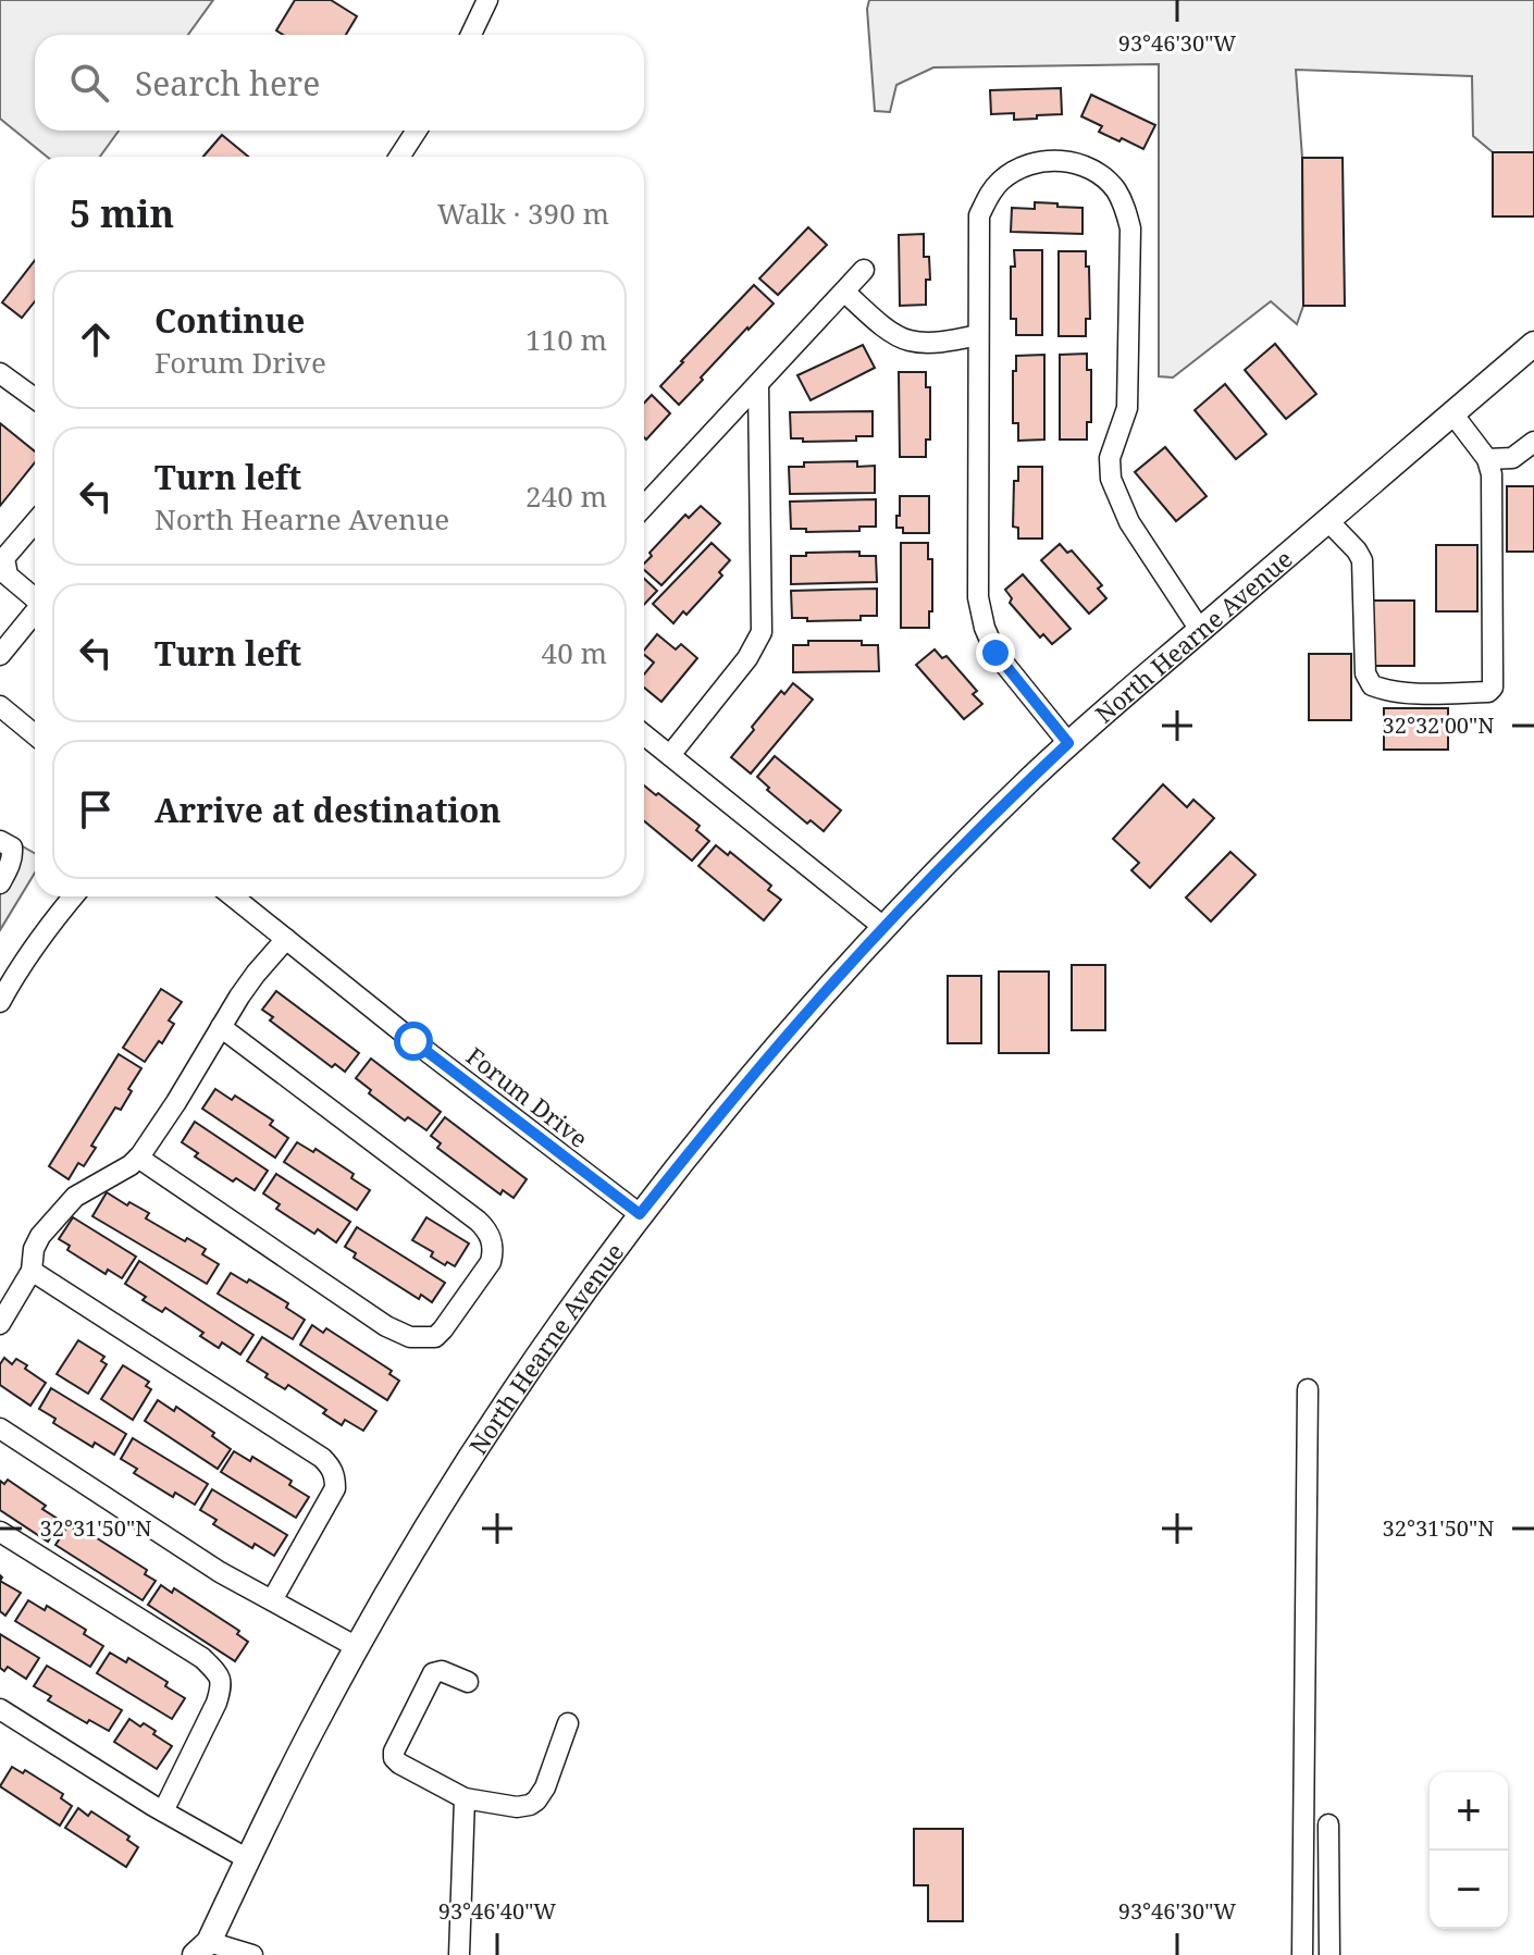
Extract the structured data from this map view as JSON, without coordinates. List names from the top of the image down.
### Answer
{
  "streets": {
    "main road": ["North Hearne Avenue"],
    "street": ["Forum Drive"]
  },
  "crossings": [
    ["North Hearne Avenue", "Forum Drive"]
  ],
  "page": {
    "search": "Search here",
    "heading": ["5 min", "Walk · 390 m"],
    "list": [
      ["Continue", "Forum Drive", "110 m"],
      ["Turn left", "North Hearne Avenue", "240 m"],
      ["Turn left", "40 m"],
      "Arrive at destination"
    ],
    "map_buttons": ["+", "−"]
  },
  "coordinates": [
    "93°46'30\"W",
    "32°32'00\"N",
    "32°31'50\"N",
    "93°46'40\"W"
  ]
}
